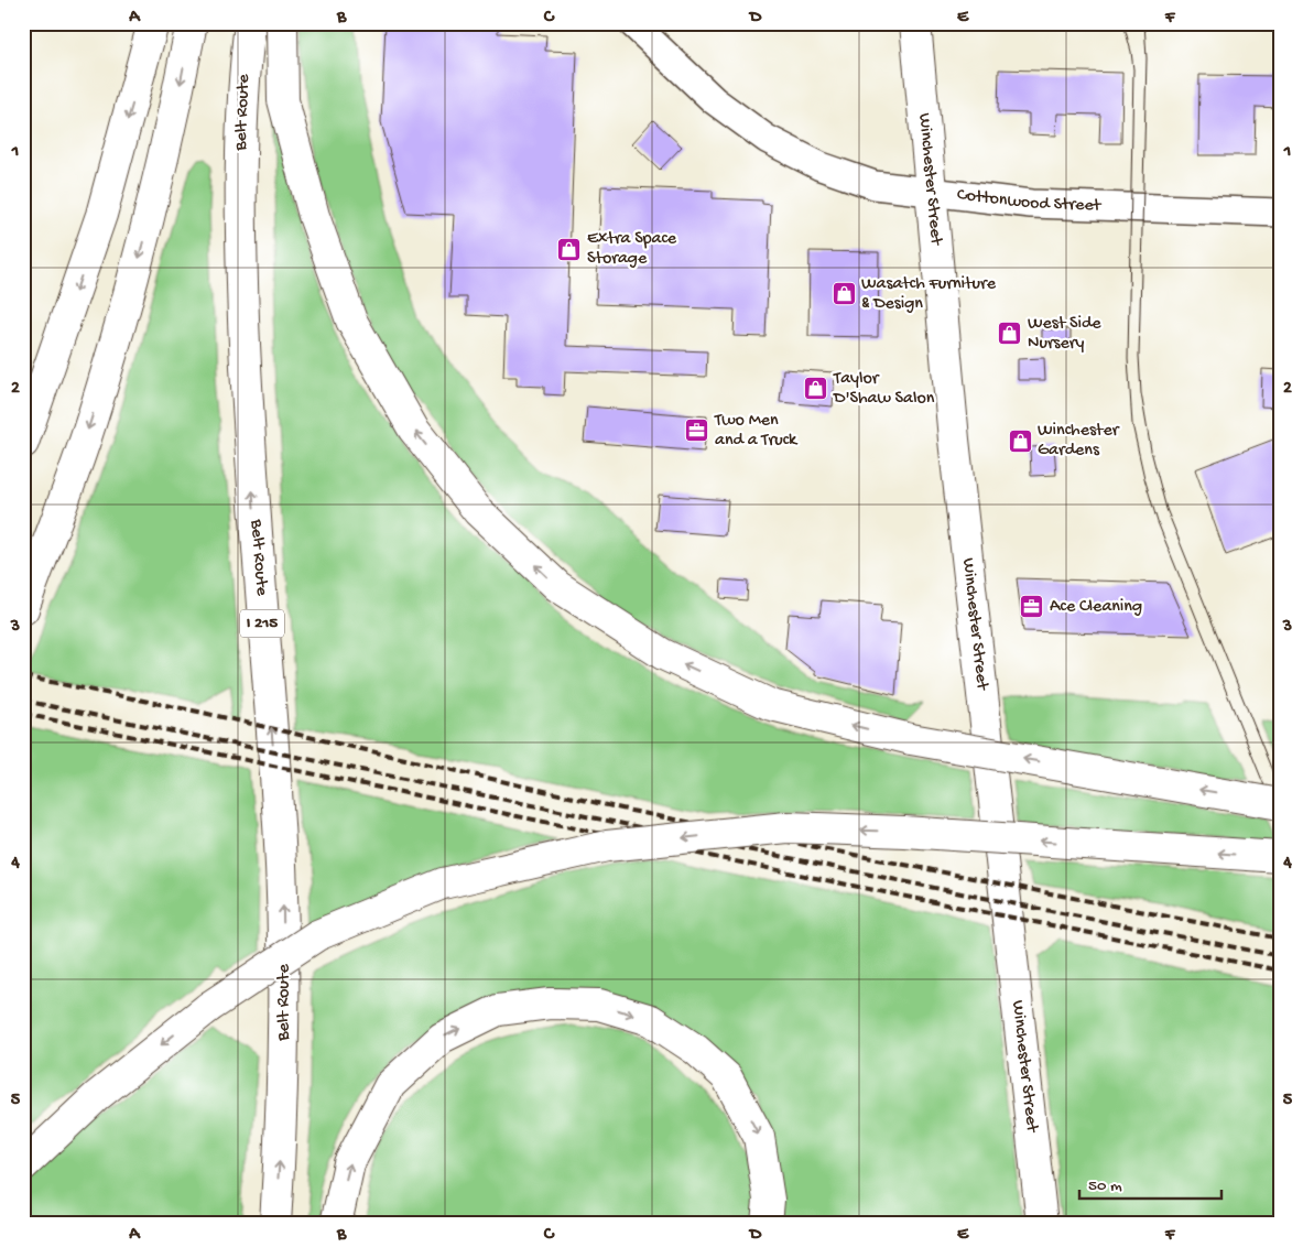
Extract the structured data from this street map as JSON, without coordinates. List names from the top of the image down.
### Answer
{
  "streets": {
    "main road": ["Belt Route", "Winchester Street", "I 215"],
    "street": ["Cottonwood Street"]
  },
  "crossings": [
    ["Winchester Street", "Cottonwood Street"]
  ],
  "places": {
    "shop": [
      "Extra Space Storage",
      "Wasatch Furniture & Design",
      "West Side Nursery",
      "Taylor D'Shaw Salon",
      "Winchester Gardens"
    ],
    "office": ["Two Men and a Truck", "Ace Cleaning"]
  },
  "scale_bar": "50 m",
  "grid": {
    "columns": [
      "A",
      "B",
      "C",
      "D",
      "E",
      "F"
    ],
    "rows": [
      "1",
      "2",
      "3",
      "4",
      "5"
    ]
  }
}
